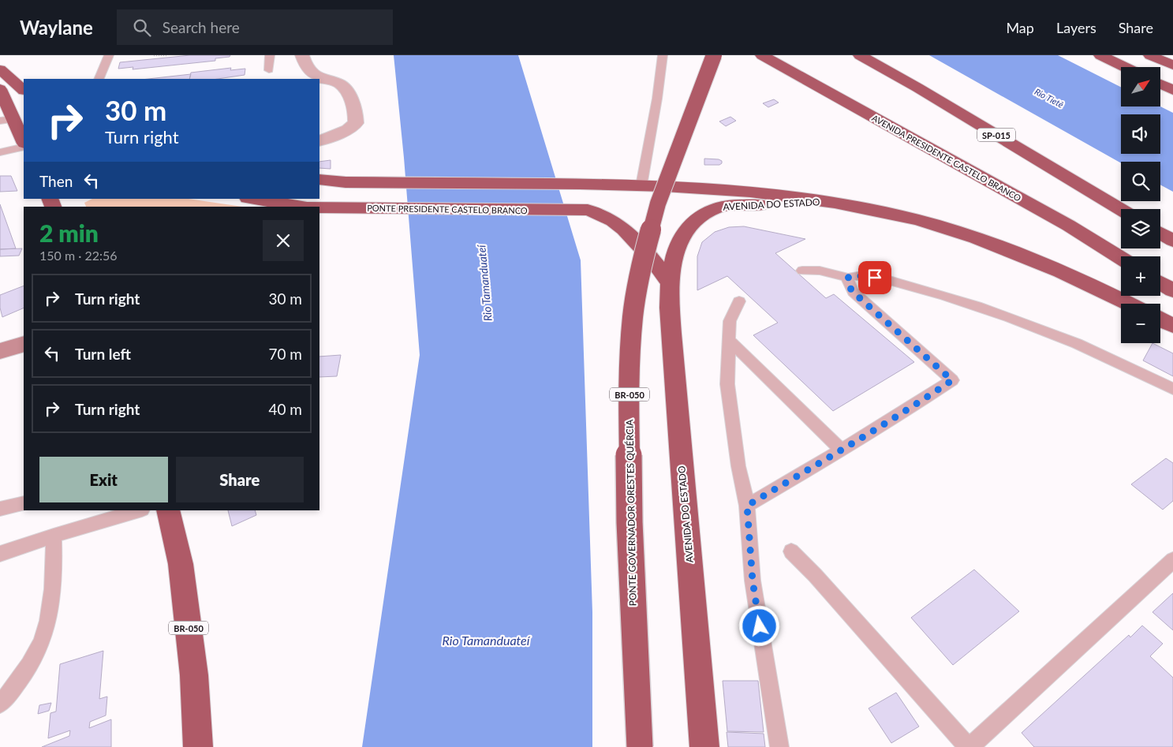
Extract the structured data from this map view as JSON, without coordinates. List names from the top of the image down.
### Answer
{
  "streets": {
    "highway": [
      "SP-015",
      "AVENIDA PRESIDENTE CASTELO BRANCO",
      "AVENIDA DO ESTADO",
      "PONTE PRESIDENTE CASTELO BRANCO",
      "BR-050",
      "PONTE GOVERNADOR ORESTES QUÉRCIA"
    ]
  },
  "crossings": [
    ["AVENIDA DO ESTADO", "PONTE PRESIDENTE CASTELO BRANCO"]
  ],
  "water": ["Rio Tietê", "Rio Tamanduateí"],
  "north": "top right",
  "page": {
    "header": "Waylane",
    "search": "Search here",
    "nav": ["Map", "Layers", "Share"],
    "map_buttons": ["+", "−"],
    "turn": ["30 m", "Turn right"],
    "then": "Then",
    "heading": ["2 min", "150 m · 22:56"],
    "list": [
      {
        "name": "Turn right",
        "value": "30 m"
      },
      {
        "name": "Turn left",
        "value": "70 m"
      },
      {
        "name": "Turn right",
        "value": "40 m"
      }
    ],
    "buttons": ["Exit", "Share"]
  }
}
